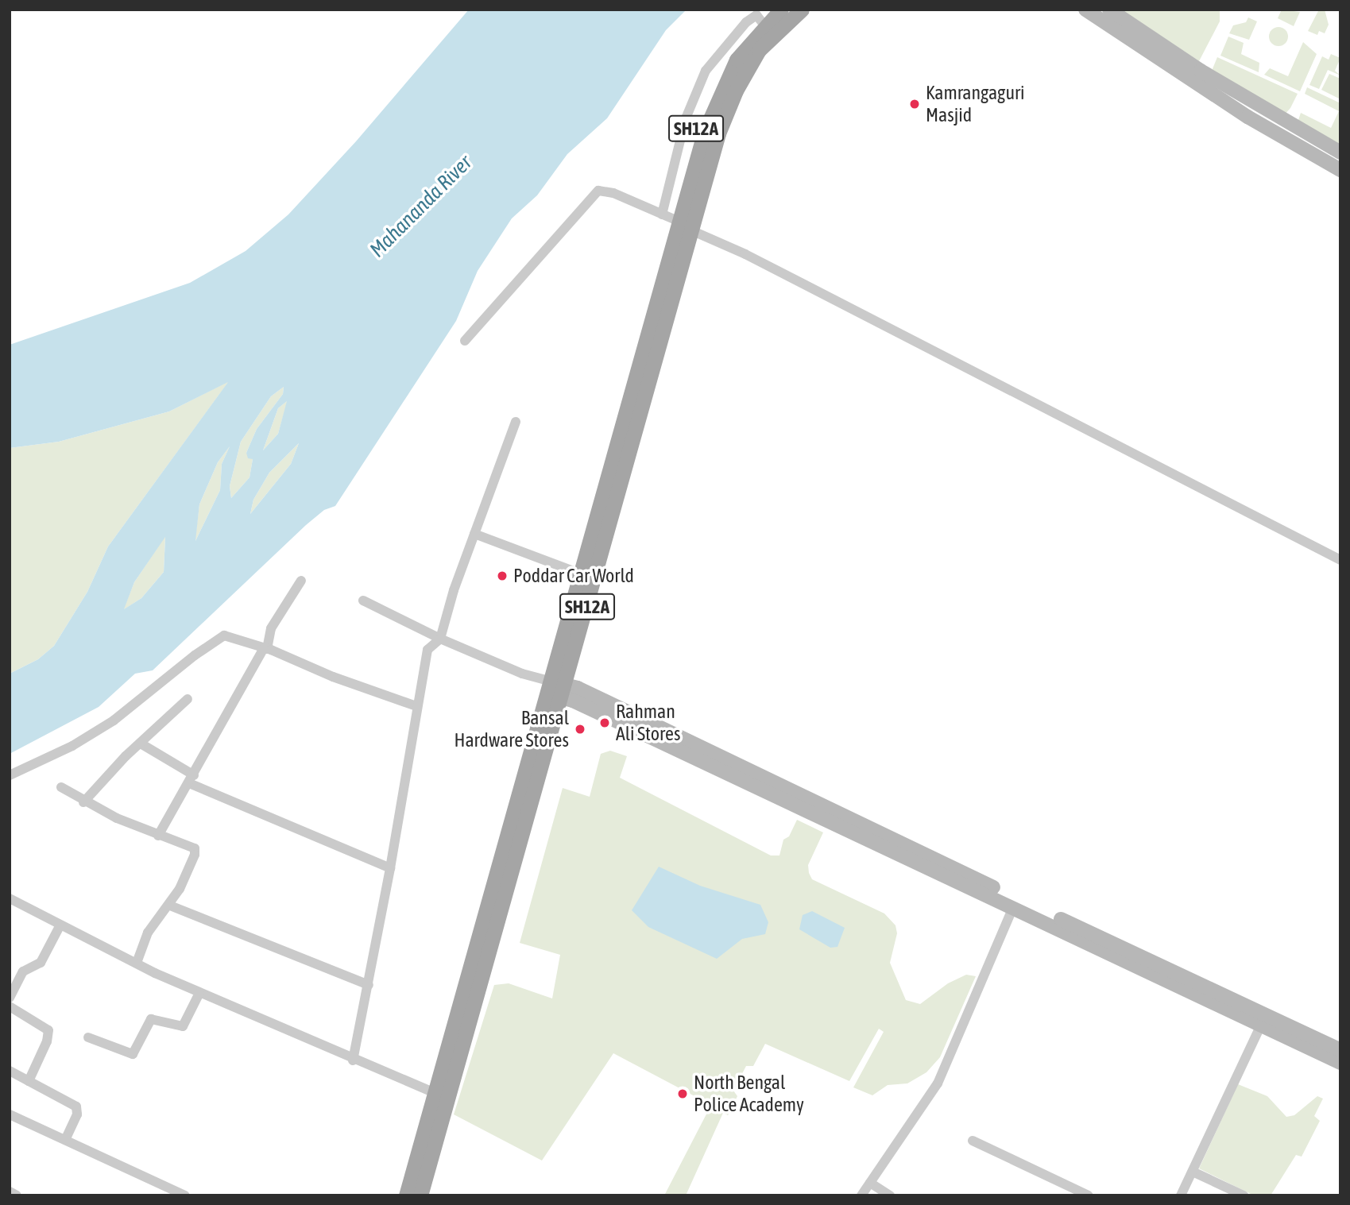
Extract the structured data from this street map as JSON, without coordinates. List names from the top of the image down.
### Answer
{
  "streets": {
    "main road": ["SH12A"]
  },
  "water": ["Mahananda River"],
  "places": [
    "Kamrangaguri Masjid",
    "Poddar Car World",
    "Rahman Ali Stores",
    "Bansal Hardware Stores",
    "North Bengal Police Academy"
  ]
}
